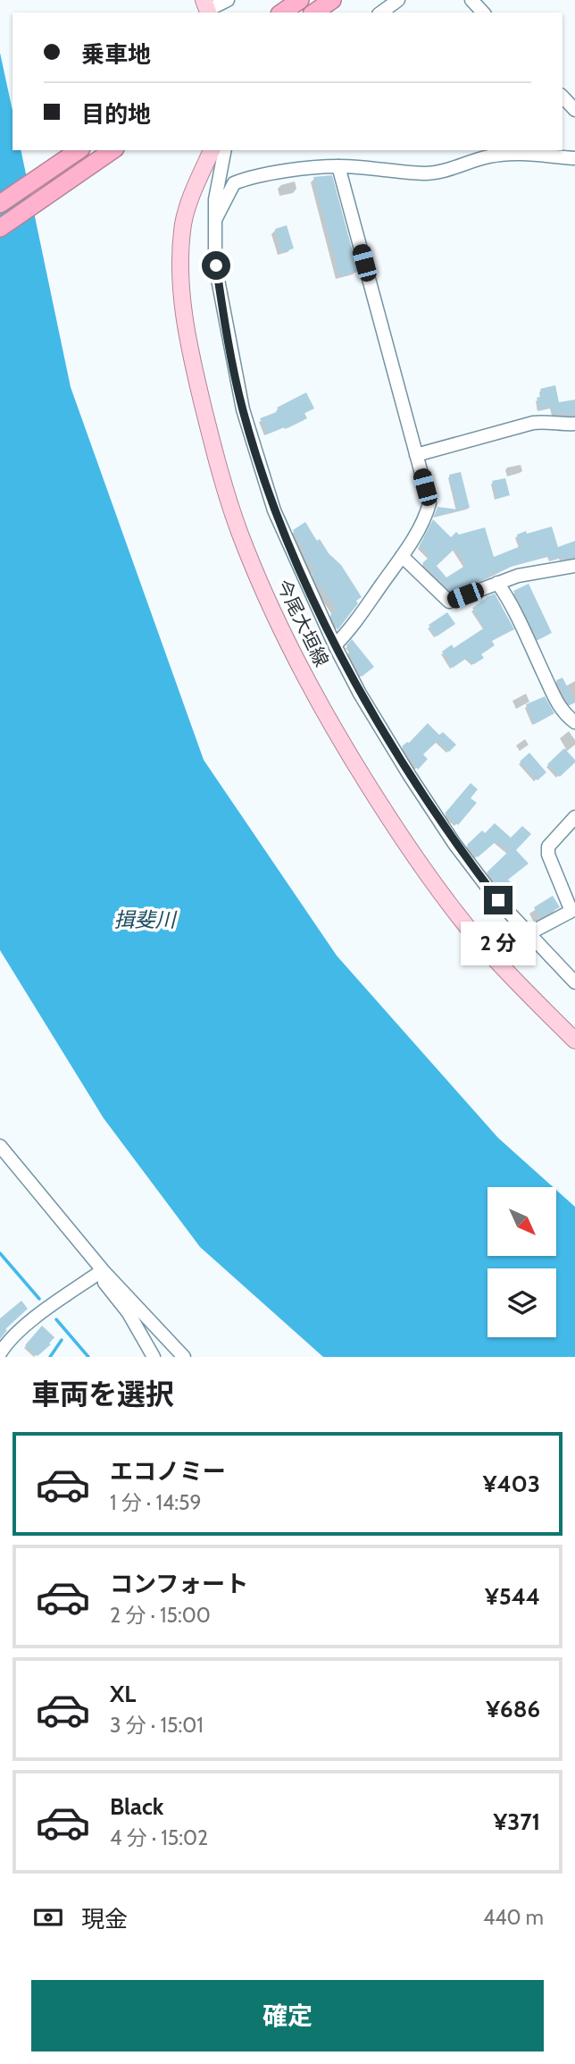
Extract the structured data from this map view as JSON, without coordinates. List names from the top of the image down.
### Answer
{
  "streets": {
    "main road": ["今尾大垣線"]
  },
  "water": ["揖斐川"],
  "north": "bottom right",
  "page": {
    "banner": ["乗車地", "目的地"],
    "bubble": "2 分",
    "heading": "車両を選択",
    "list": [
      {
        "name": "エコノミー",
        "note": "1 分 · 14:59",
        "value": "¥403"
      },
      {
        "name": "コンフォート",
        "note": "2 分 · 15:00",
        "value": "¥544"
      },
      {
        "name": "XL",
        "note": "3 分 · 15:01",
        "value": "¥686"
      },
      {
        "name": "Black",
        "note": "4 分 · 15:02",
        "value": "¥371"
      }
    ],
    "pay": ["現金", "440 m"],
    "buttons": "確定"
  }
}
